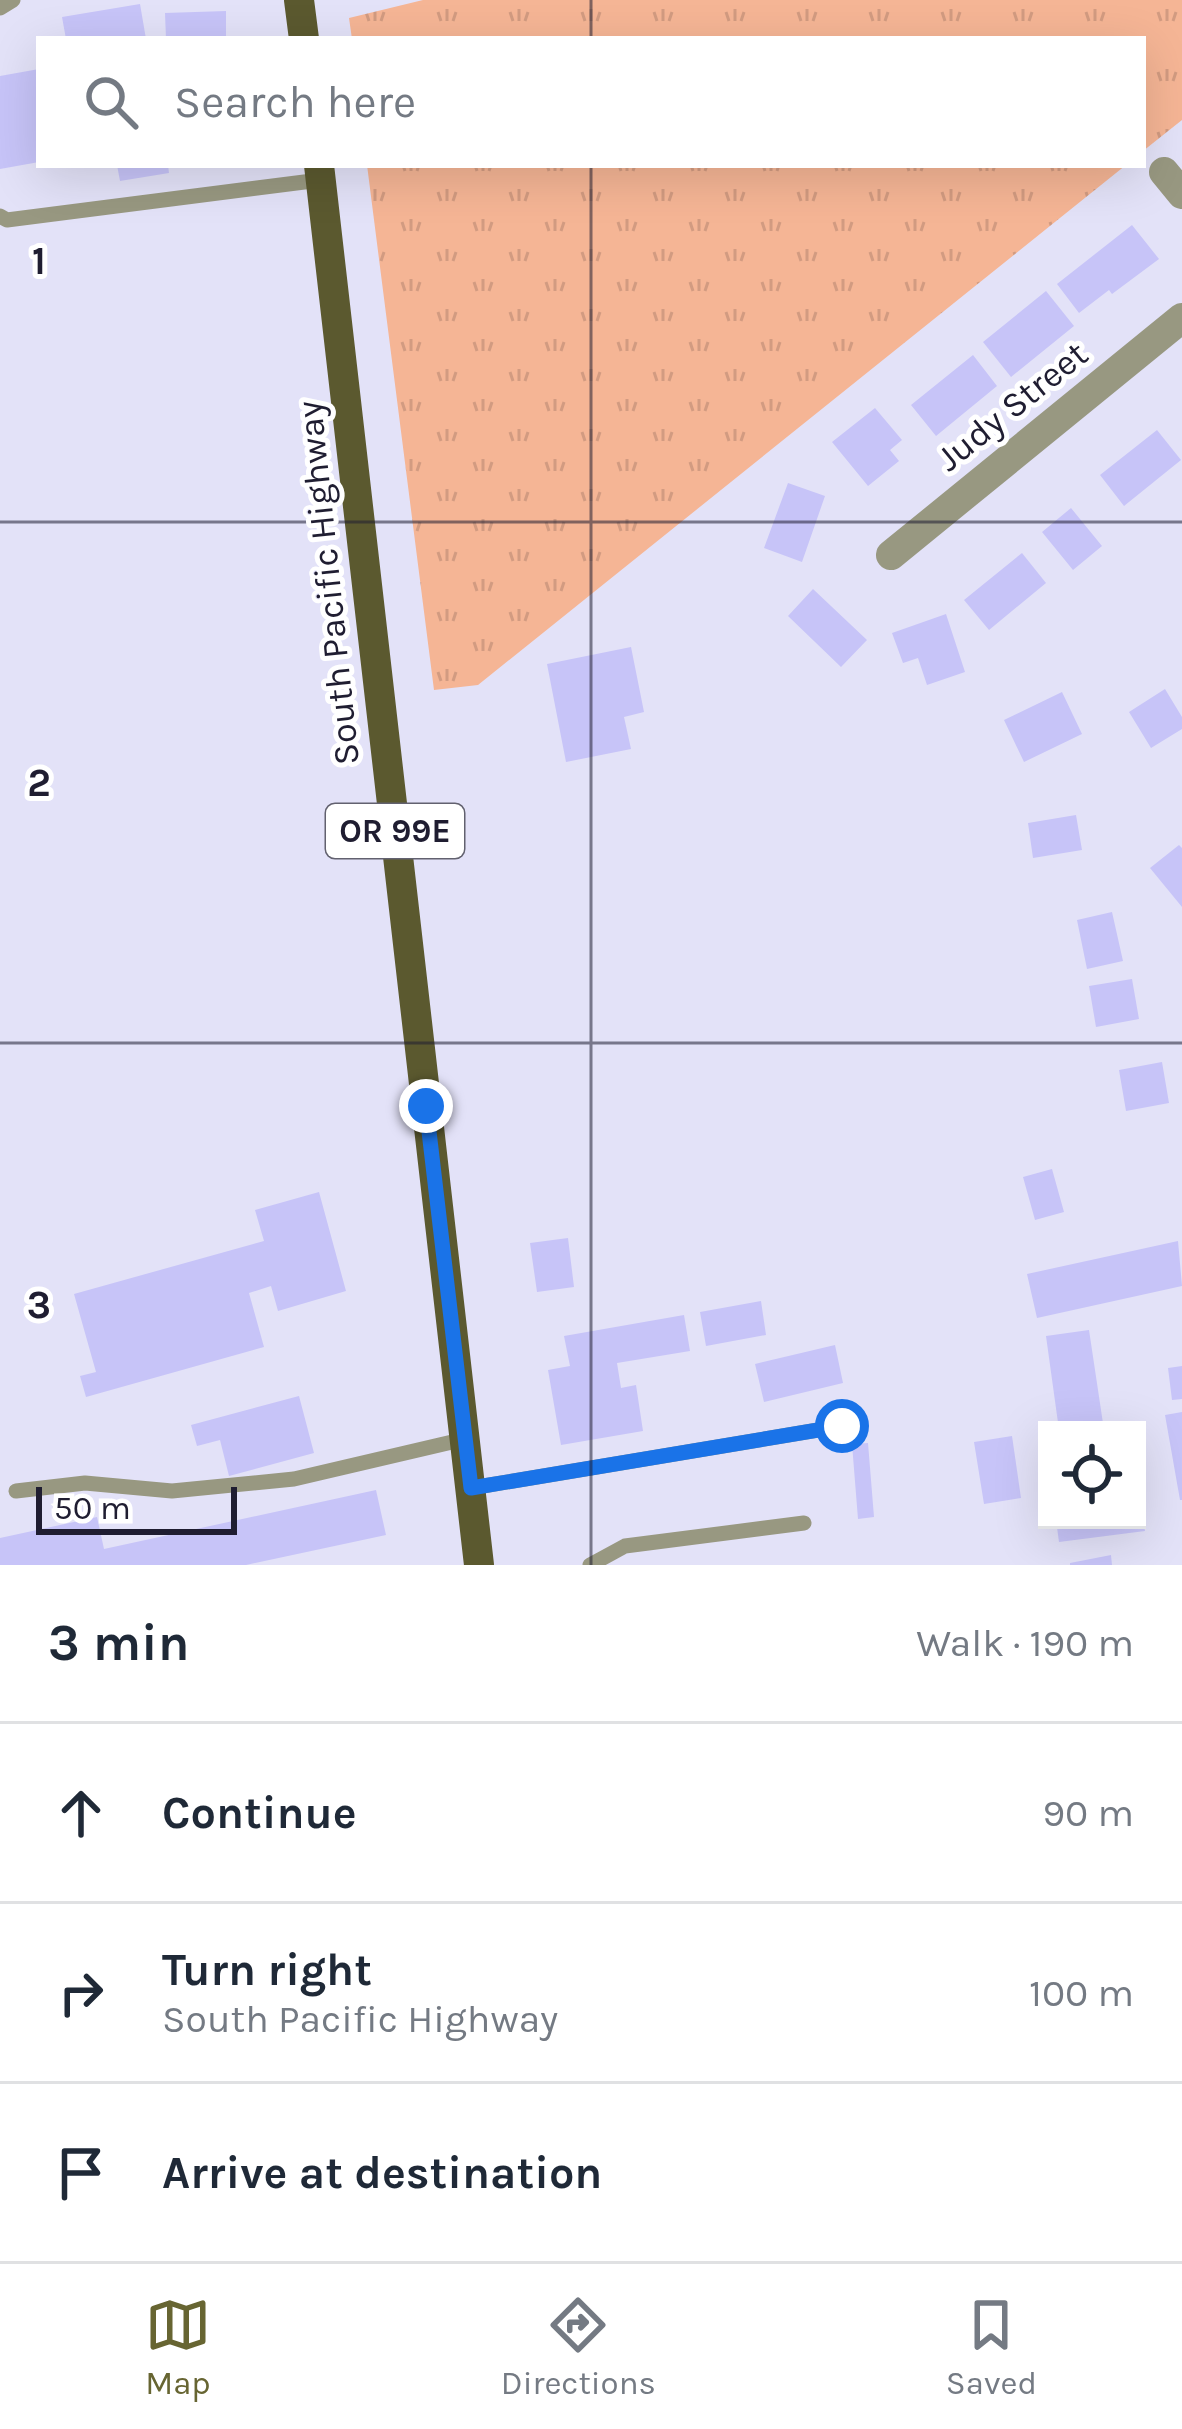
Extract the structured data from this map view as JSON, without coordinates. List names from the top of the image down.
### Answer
{
  "streets": {
    "main road": ["South Pacific Highway", "OR 99E"],
    "street": ["Judy Street"]
  },
  "scale_bar": "50 m",
  "page": {
    "search": "Search here",
    "scale": "50 m",
    "heading": ["3 min", "Walk · 190 m"],
    "list": [
      ["Continue", "90 m"],
      ["Turn right", "South Pacific Highway", "100 m"],
      "Arrive at destination"
    ],
    "nav": ["Map", "Directions", "Saved"]
  },
  "grid": {
    "rows": ["1", "2", "3"]
  }
}
